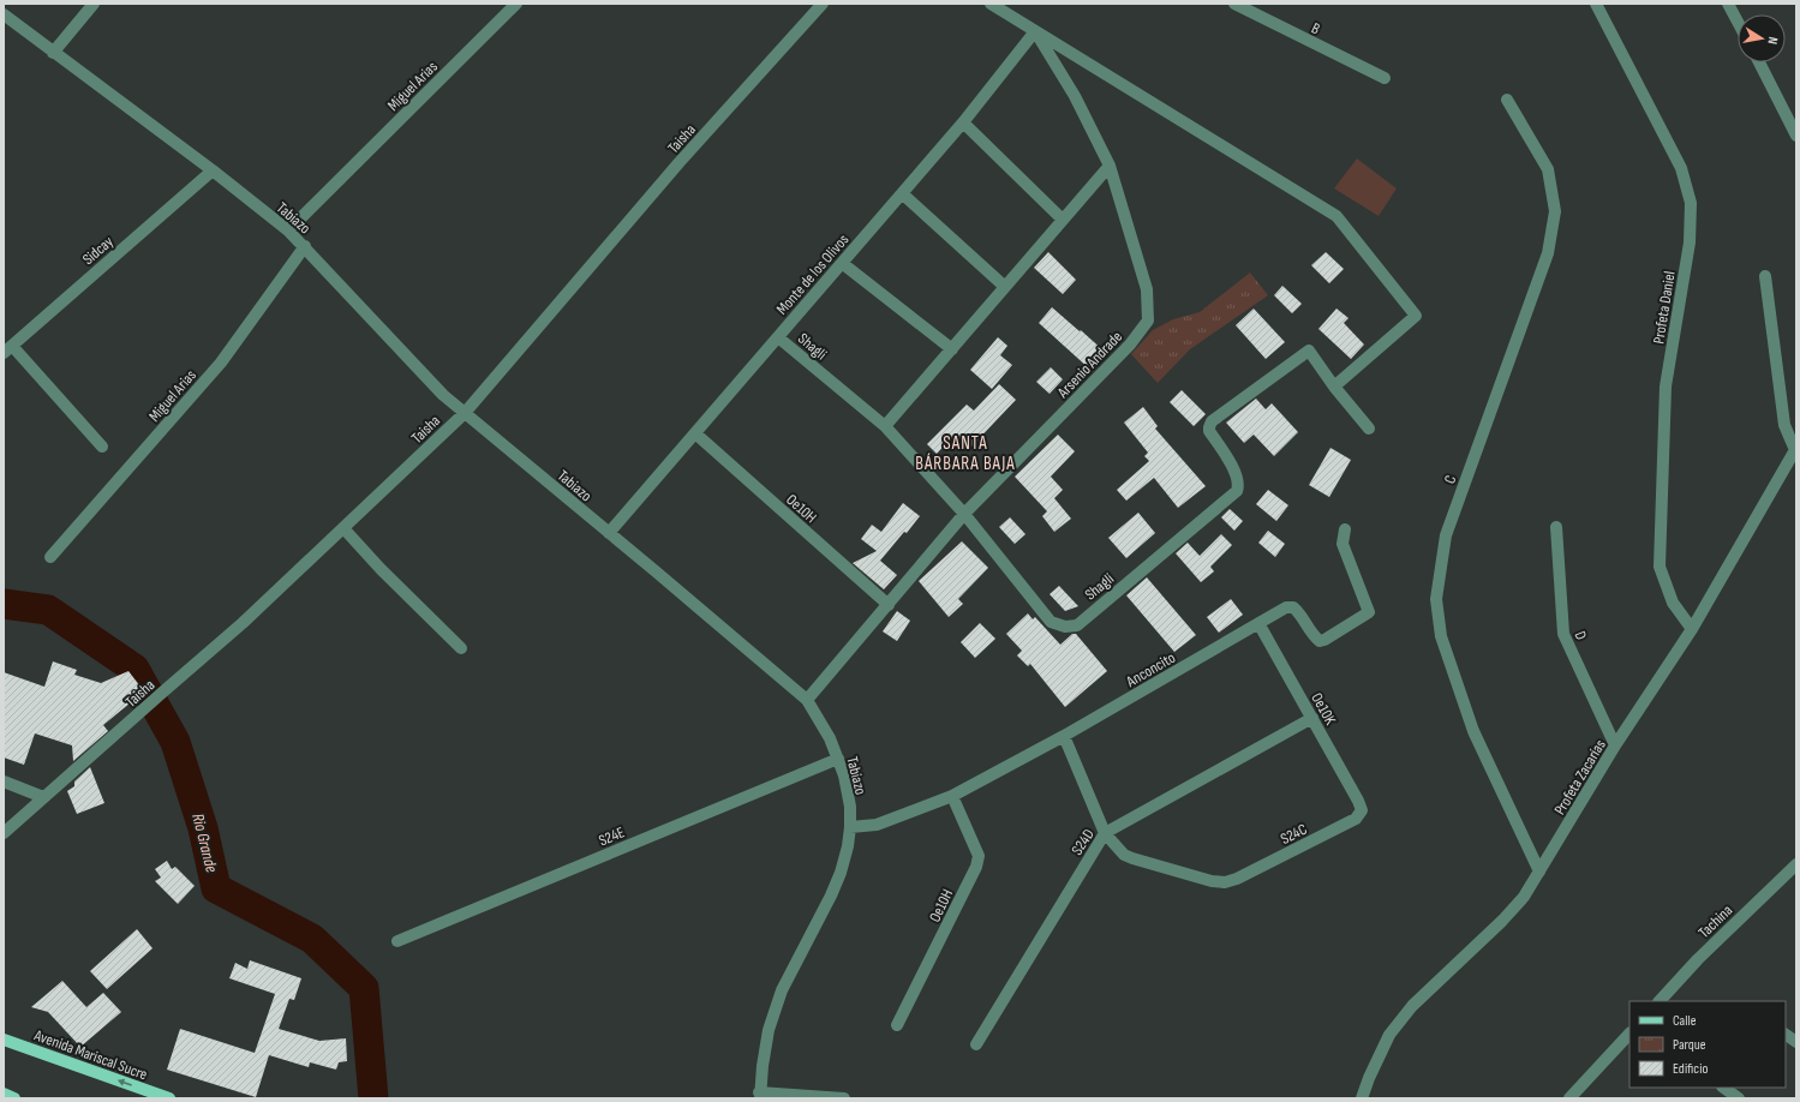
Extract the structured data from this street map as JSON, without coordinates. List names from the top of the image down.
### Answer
{
  "streets": {
    "main road": ["Avenida Mariscal Sucre"],
    "street": [
      "B",
      "Miguel Arias",
      "Taisha",
      "Tabiazo",
      "Sidcay",
      "Monte de los Olivos",
      "Profeta Daniel",
      "Shagli",
      "Arsenio Andrade",
      "C",
      "Oe10H",
      "D",
      "Anconcito",
      "Oe10K",
      "Profeta Zacarías",
      "S24C",
      "S24E",
      "S24D",
      "Tachina"
    ]
  },
  "crossings": [
    ["Miguel Arias", "Tabiazo"],
    ["Taisha", "Tabiazo"],
    ["Tabiazo", "Sidcay"],
    ["Tabiazo", "Monte de los Olivos"],
    ["Tabiazo", "Arsenio Andrade"],
    ["Tabiazo", "Anconcito"],
    ["Tabiazo", "S24E"],
    ["Monte de los Olivos", "Shagli"],
    ["Monte de los Olivos", "Arsenio Andrade"],
    ["Monte de los Olivos", "Oe10H"],
    ["Profeta Daniel", "Profeta Zacarías"],
    ["Shagli", "Arsenio Andrade"],
    ["Arsenio Andrade", "Oe10H"],
    ["C", "Profeta Zacarías"],
    ["Oe10H", "Anconcito"],
    ["D", "Profeta Zacarías"],
    ["Anconcito", "Oe10K"],
    ["Oe10K", "S24C"],
    ["Oe10K", "S24D"],
    ["S24C", "S24D"]
  ],
  "one_way": ["Avenida Mariscal Sucre"],
  "districts": ["SANTA BÁRBARA BAJA"],
  "water": ["Rio Grande"],
  "legend": ["Calle", "Parque", "Edificio"],
  "north": "right"
}
